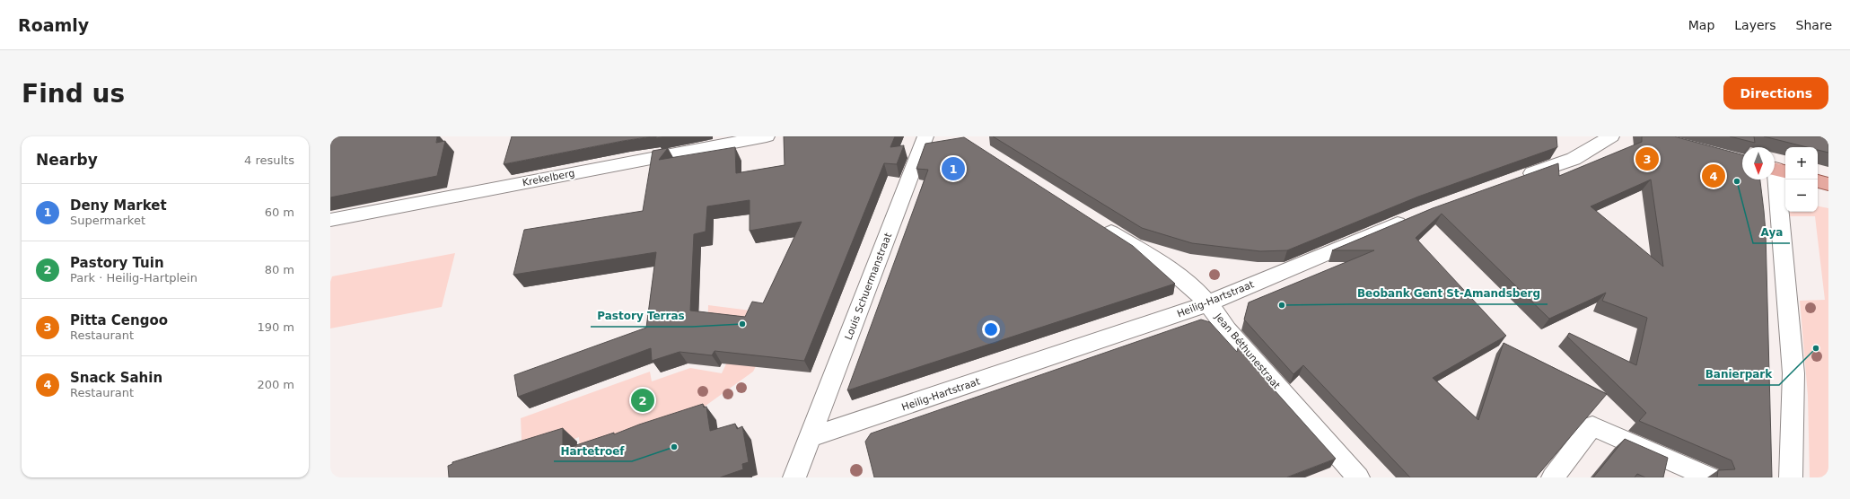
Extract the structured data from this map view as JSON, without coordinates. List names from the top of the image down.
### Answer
{
  "streets": {
    "street": [
      "Krekelberg",
      "Louis Schuermanstraat",
      "Heilig-Hartstraat",
      "Jean Béthunestraat"
    ]
  },
  "crossings": [
    ["Louis Schuermanstraat", "Heilig-Hartstraat"],
    ["Heilig-Hartstraat", "Jean Béthunestraat"]
  ],
  "places": [
    "Aya",
    "Beobank Gent St-Amandsberg",
    "Pastory Terras",
    "Banierpark",
    "Hartetroef"
  ],
  "north": "bottom",
  "page": {
    "header": "Roamly",
    "nav": ["Map", "Layers", "Share"],
    "buttons": "Directions",
    "title": "Find us",
    "heading": ["Nearby", "4 results"],
    "pins": [
      "3",
      "1",
      "4",
      "2"
    ],
    "map_buttons": ["+", "−"],
    "list": [
      {
        "mark": "1",
        "name": "Deny Market",
        "note": "Supermarket",
        "value": "60 m"
      },
      {
        "mark": "2",
        "name": "Pastory Tuin",
        "note": "Park · Heilig-Hartplein",
        "value": "80 m"
      },
      {
        "mark": "3",
        "name": "Pitta Cengoo",
        "note": "Restaurant",
        "value": "190 m"
      },
      {
        "mark": "4",
        "name": "Snack Sahin",
        "note": "Restaurant",
        "value": "200 m"
      }
    ]
  }
}
